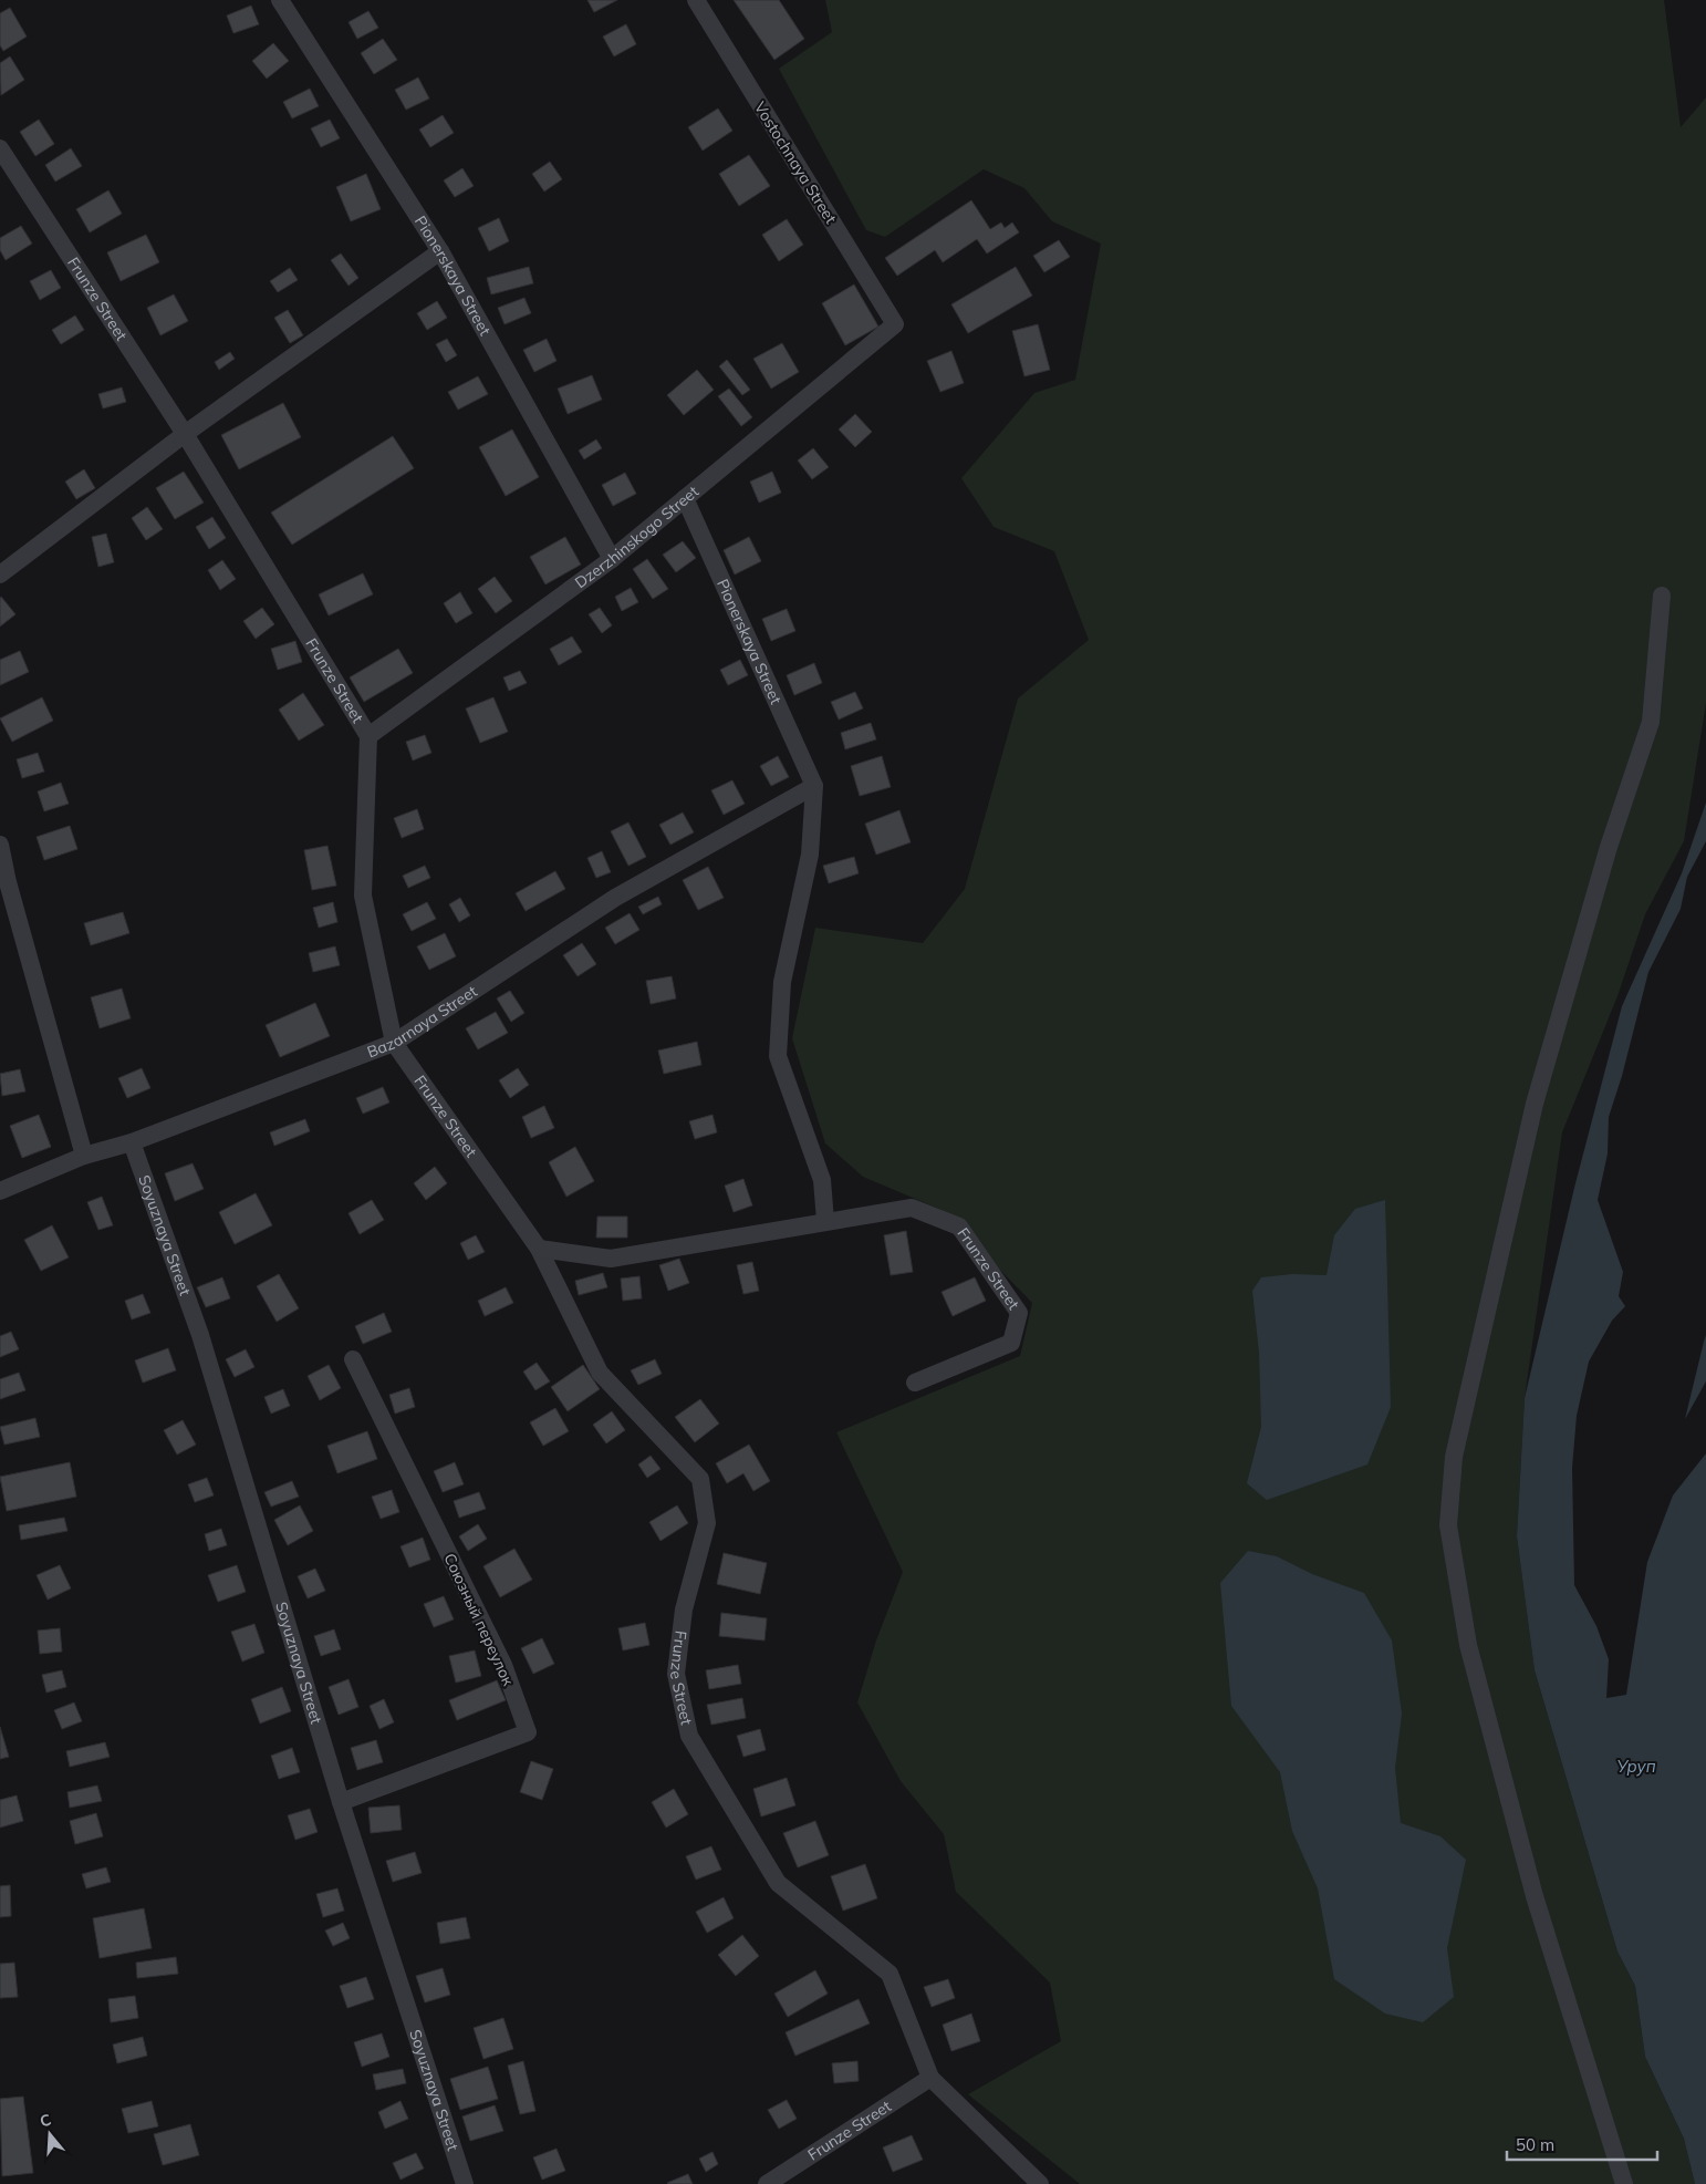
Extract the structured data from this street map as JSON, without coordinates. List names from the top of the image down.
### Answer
{
  "streets": {
    "street": [
      "Vostochnaya Street",
      "Pionerskaya Street",
      "Frunze Street",
      "Dzerzhinskogo Street",
      "Bazarnaya Street",
      "Soyuznaya Street",
      "Союзный переулок"
    ]
  },
  "crossings": [
    ["Vostochnaya Street", "Dzerzhinskogo Street"],
    ["Pionerskaya Street", "Dzerzhinskogo Street"],
    ["Pionerskaya Street", "Bazarnaya Street"],
    ["Frunze Street", "Dzerzhinskogo Street"],
    ["Frunze Street", "Bazarnaya Street"],
    ["Bazarnaya Street", "Soyuznaya Street"],
    ["Soyuznaya Street", "Союзный переулок"]
  ],
  "water": ["Уруп"],
  "scale_bar": "50 m",
  "north": "top"
}
